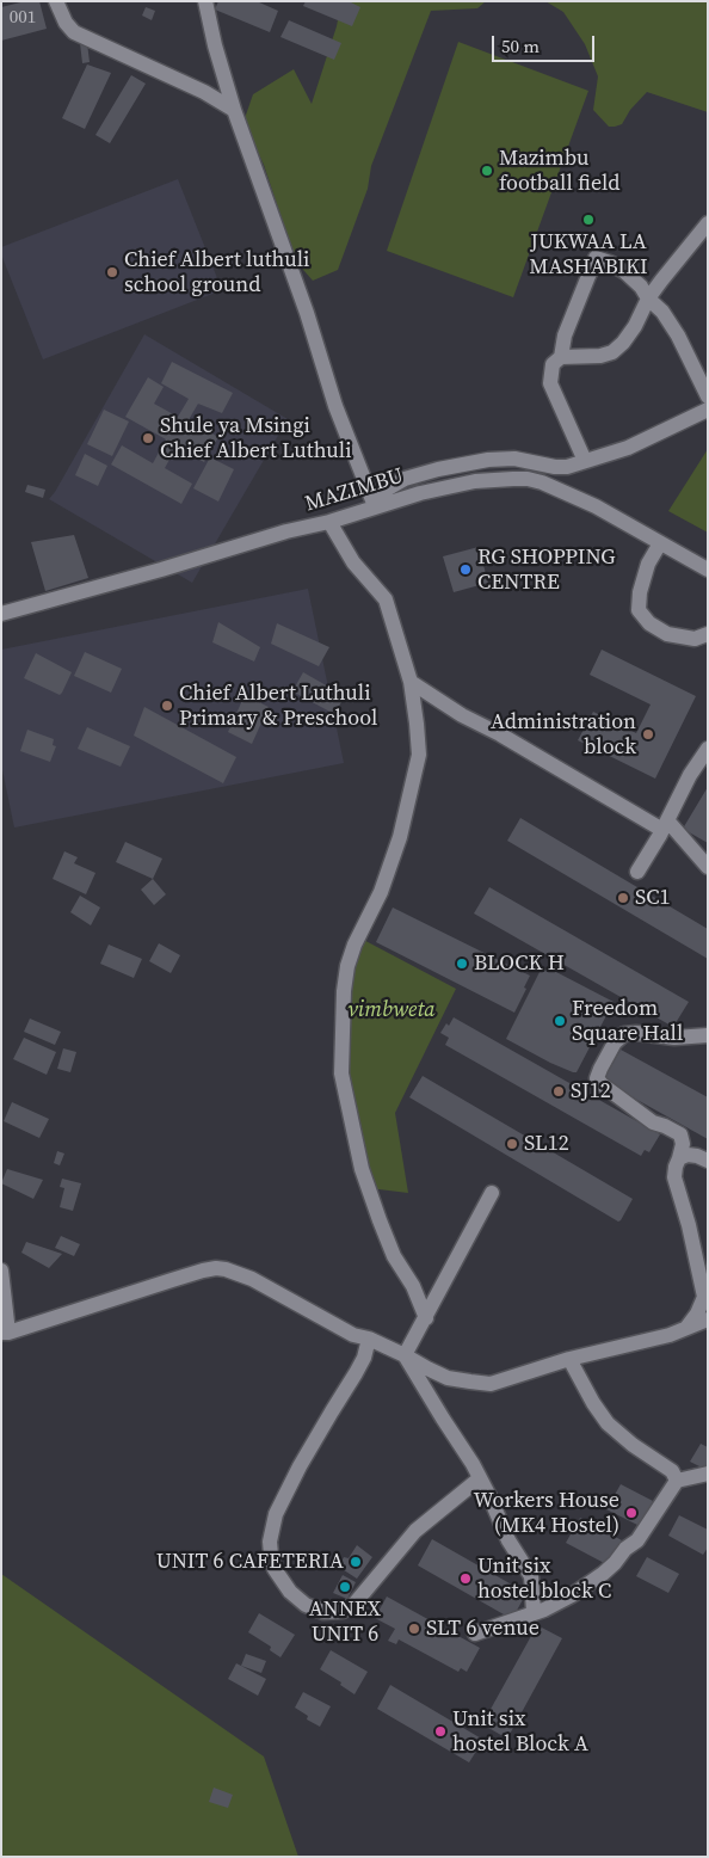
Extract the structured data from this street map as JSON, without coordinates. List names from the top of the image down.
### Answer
{
  "streets": {
    "street": ["MAZIMBU"]
  },
  "parks": ["vimbweta"],
  "places": [
    "Mazimbu football field",
    "JUKWAA LA MASHABIKI",
    "Chief Albert luthuli school ground",
    "Shule ya Msingi Chief Albert Luthuli",
    "RG SHOPPING CENTRE",
    "Chief Albert Luthuli Primary & Preschool",
    "Administration block",
    "SC1",
    "BLOCK H",
    "Freedom Square Hall",
    "SJ12",
    "SL12",
    "Workers House (MK4 Hostel)",
    "UNIT 6 CAFETERIA",
    "Unit six hostel block C",
    "ANNEX UNIT 6",
    "SLT 6 venue",
    "Unit six hostel Block A"
  ],
  "house_numbers": ["001"],
  "scale_bar": "50 m"
}
